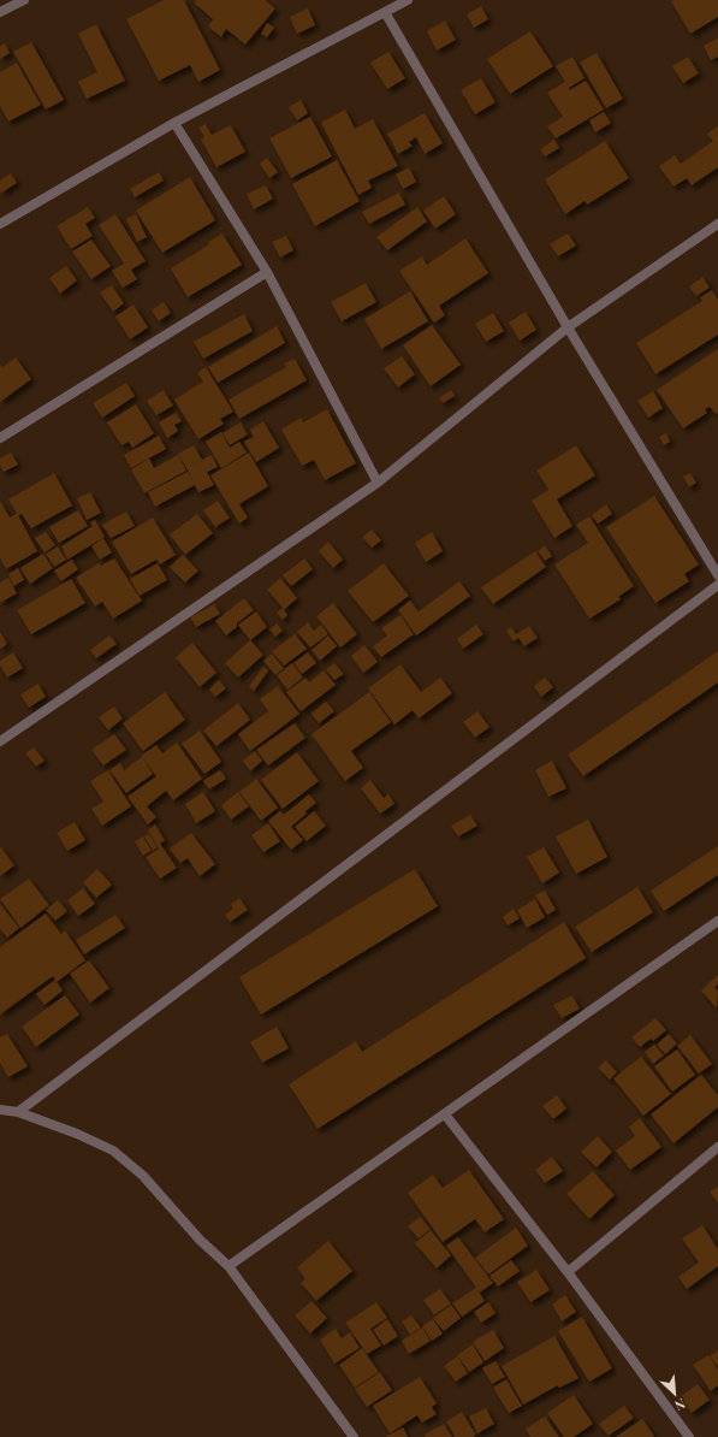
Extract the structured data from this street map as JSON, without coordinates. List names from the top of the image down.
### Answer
{
  "north": "bottom right"
}
